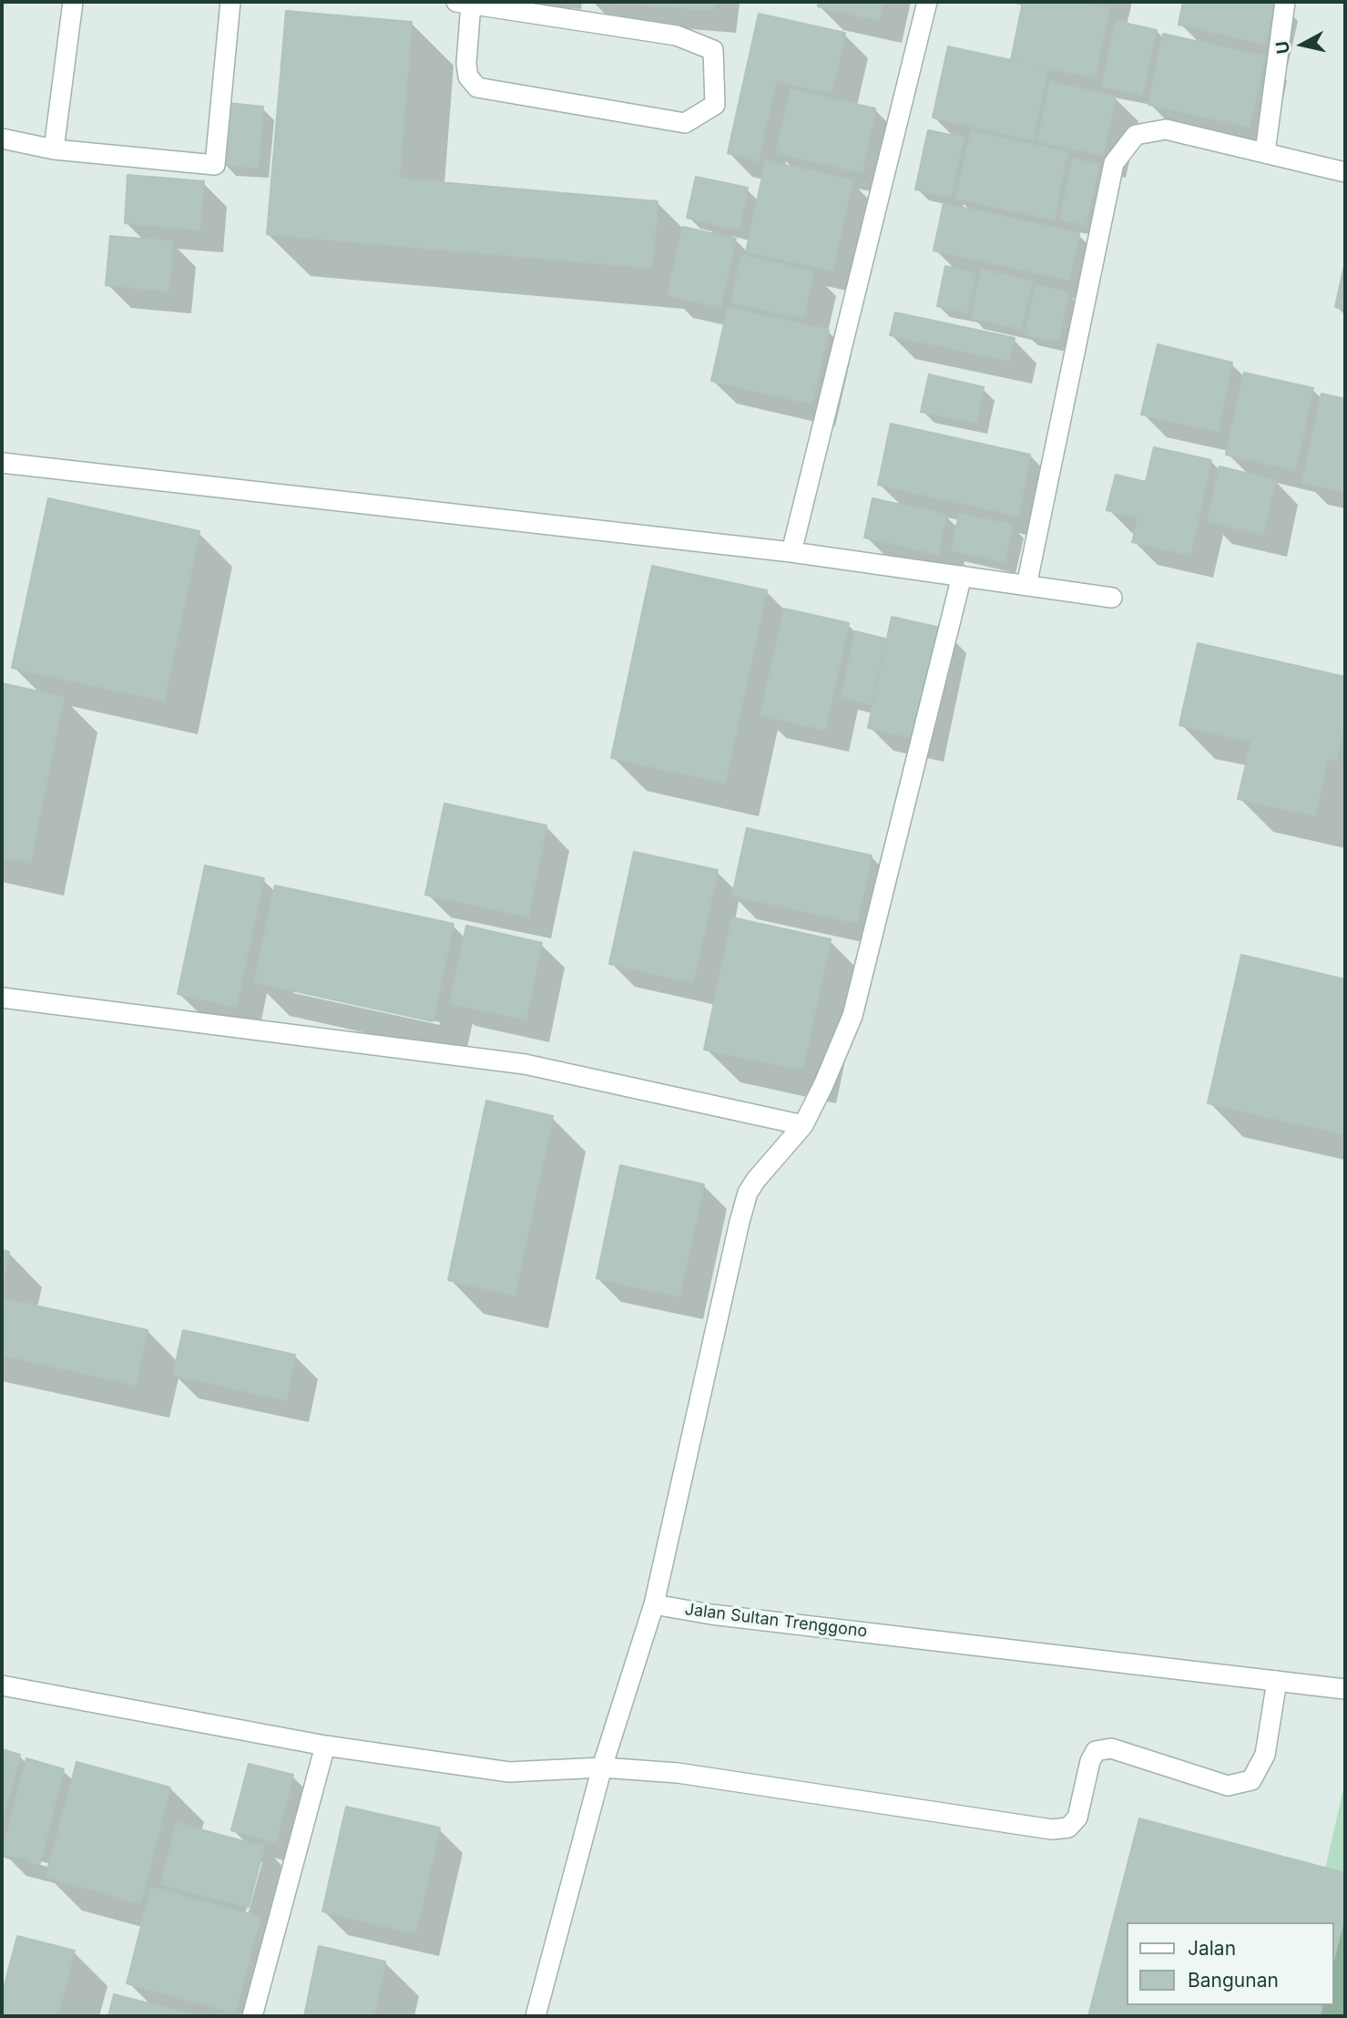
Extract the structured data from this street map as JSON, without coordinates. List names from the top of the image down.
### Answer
{
  "streets": {
    "street": ["Jalan Sultan Trenggono"]
  },
  "legend": ["Jalan", "Bangunan"],
  "north": "left"
}
